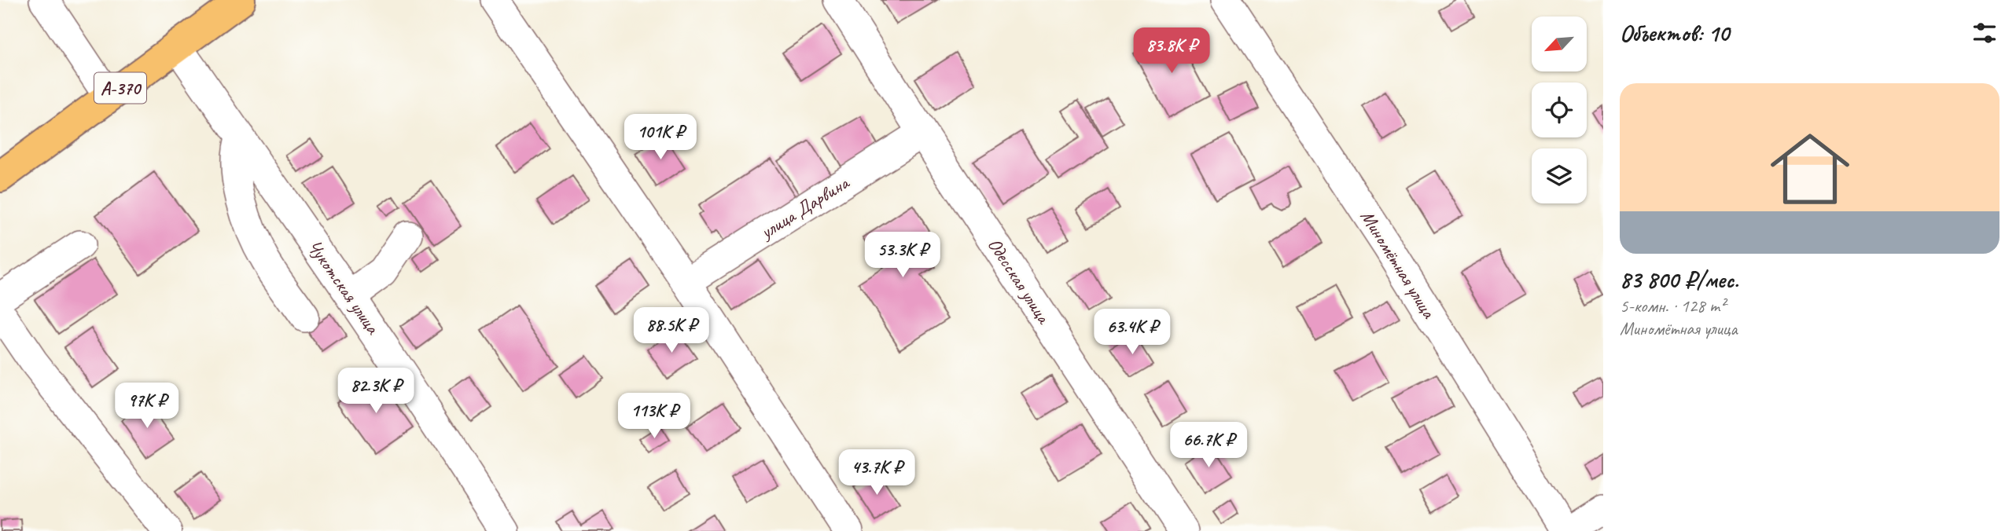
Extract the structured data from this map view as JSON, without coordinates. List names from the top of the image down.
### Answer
{
  "streets": {
    "highway": ["А-370"],
    "street": [
      "улица Дарвина",
      "Миномётная улица",
      "Одесская улица",
      "Чукотская улица"
    ]
  },
  "crossings": [
    ["А-370", "Чукотская улица"],
    ["улица Дарвина", "Одесская улица"]
  ],
  "north": "bottom left",
  "page": {
    "heading": "Объектов: 10",
    "price": [
      "83.8K ₽",
      "101K ₽",
      "53.3K ₽",
      "88.5K ₽",
      "63.4K ₽",
      "82.3K ₽",
      "97K ₽",
      "113K ₽",
      "66.7K ₽",
      "43.7K ₽"
    ],
    "list": [
      {
        "name": "83 800 ₽/мес.",
        "note": "5-комн. · 128 m² · Миномётная улица"
      }
    ]
  }
}
